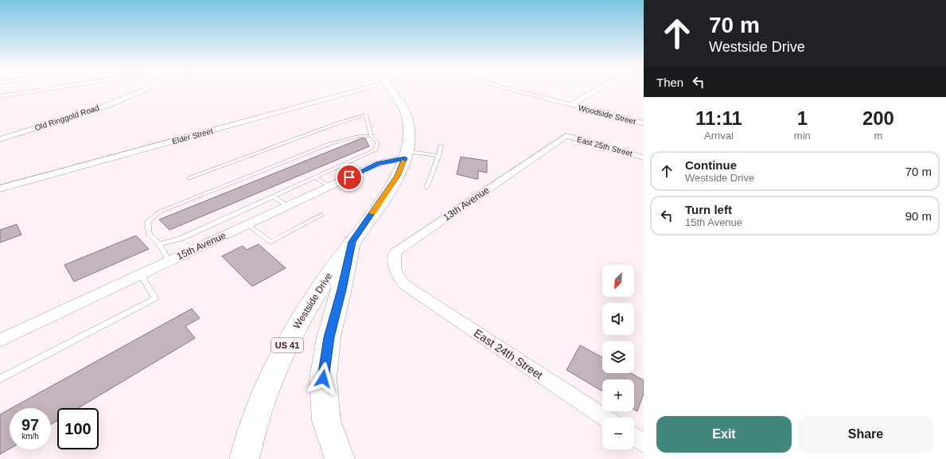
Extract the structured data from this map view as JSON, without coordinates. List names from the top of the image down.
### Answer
{
  "streets": {
    "main road": ["Westside Drive", "US 41"],
    "street": [
      "Woodside Street",
      "Old Ringgold Road",
      "Elder Street",
      "East 25th Street",
      "13th Avenue",
      "15th Avenue",
      "East 24th Street"
    ]
  },
  "crossings": [
    ["East 25th Street", "13th Avenue"],
    ["13th Avenue", "East 24th Street"],
    ["15th Avenue", "Westside Drive"]
  ],
  "north": "bottom left",
  "page": {
    "turn": ["70 m", "Westside Drive"],
    "then": "Then",
    "eta": [
      "11:11",
      "Arrival",
      "1",
      "min",
      "200",
      "m"
    ],
    "list": [
      {
        "name": "Continue",
        "note": "Westside Drive",
        "value": "70 m"
      },
      {
        "name": "Turn left",
        "note": "15th Avenue",
        "value": "90 m"
      }
    ],
    "map_buttons": ["+", "−"],
    "speed": "97 km/h",
    "limit": "100",
    "buttons": ["Exit", "Share"]
  }
}
